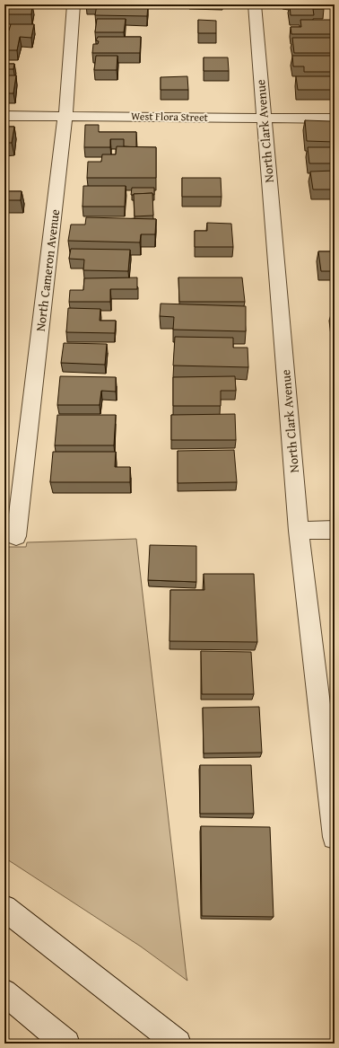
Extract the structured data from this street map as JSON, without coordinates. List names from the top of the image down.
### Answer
{
  "streets": {
    "street": ["West Flora Street", "North Clark Avenue", "North Cameron Avenue"]
  },
  "crossings": [
    ["West Flora Street", "North Clark Avenue"],
    ["West Flora Street", "North Cameron Avenue"]
  ]
}
